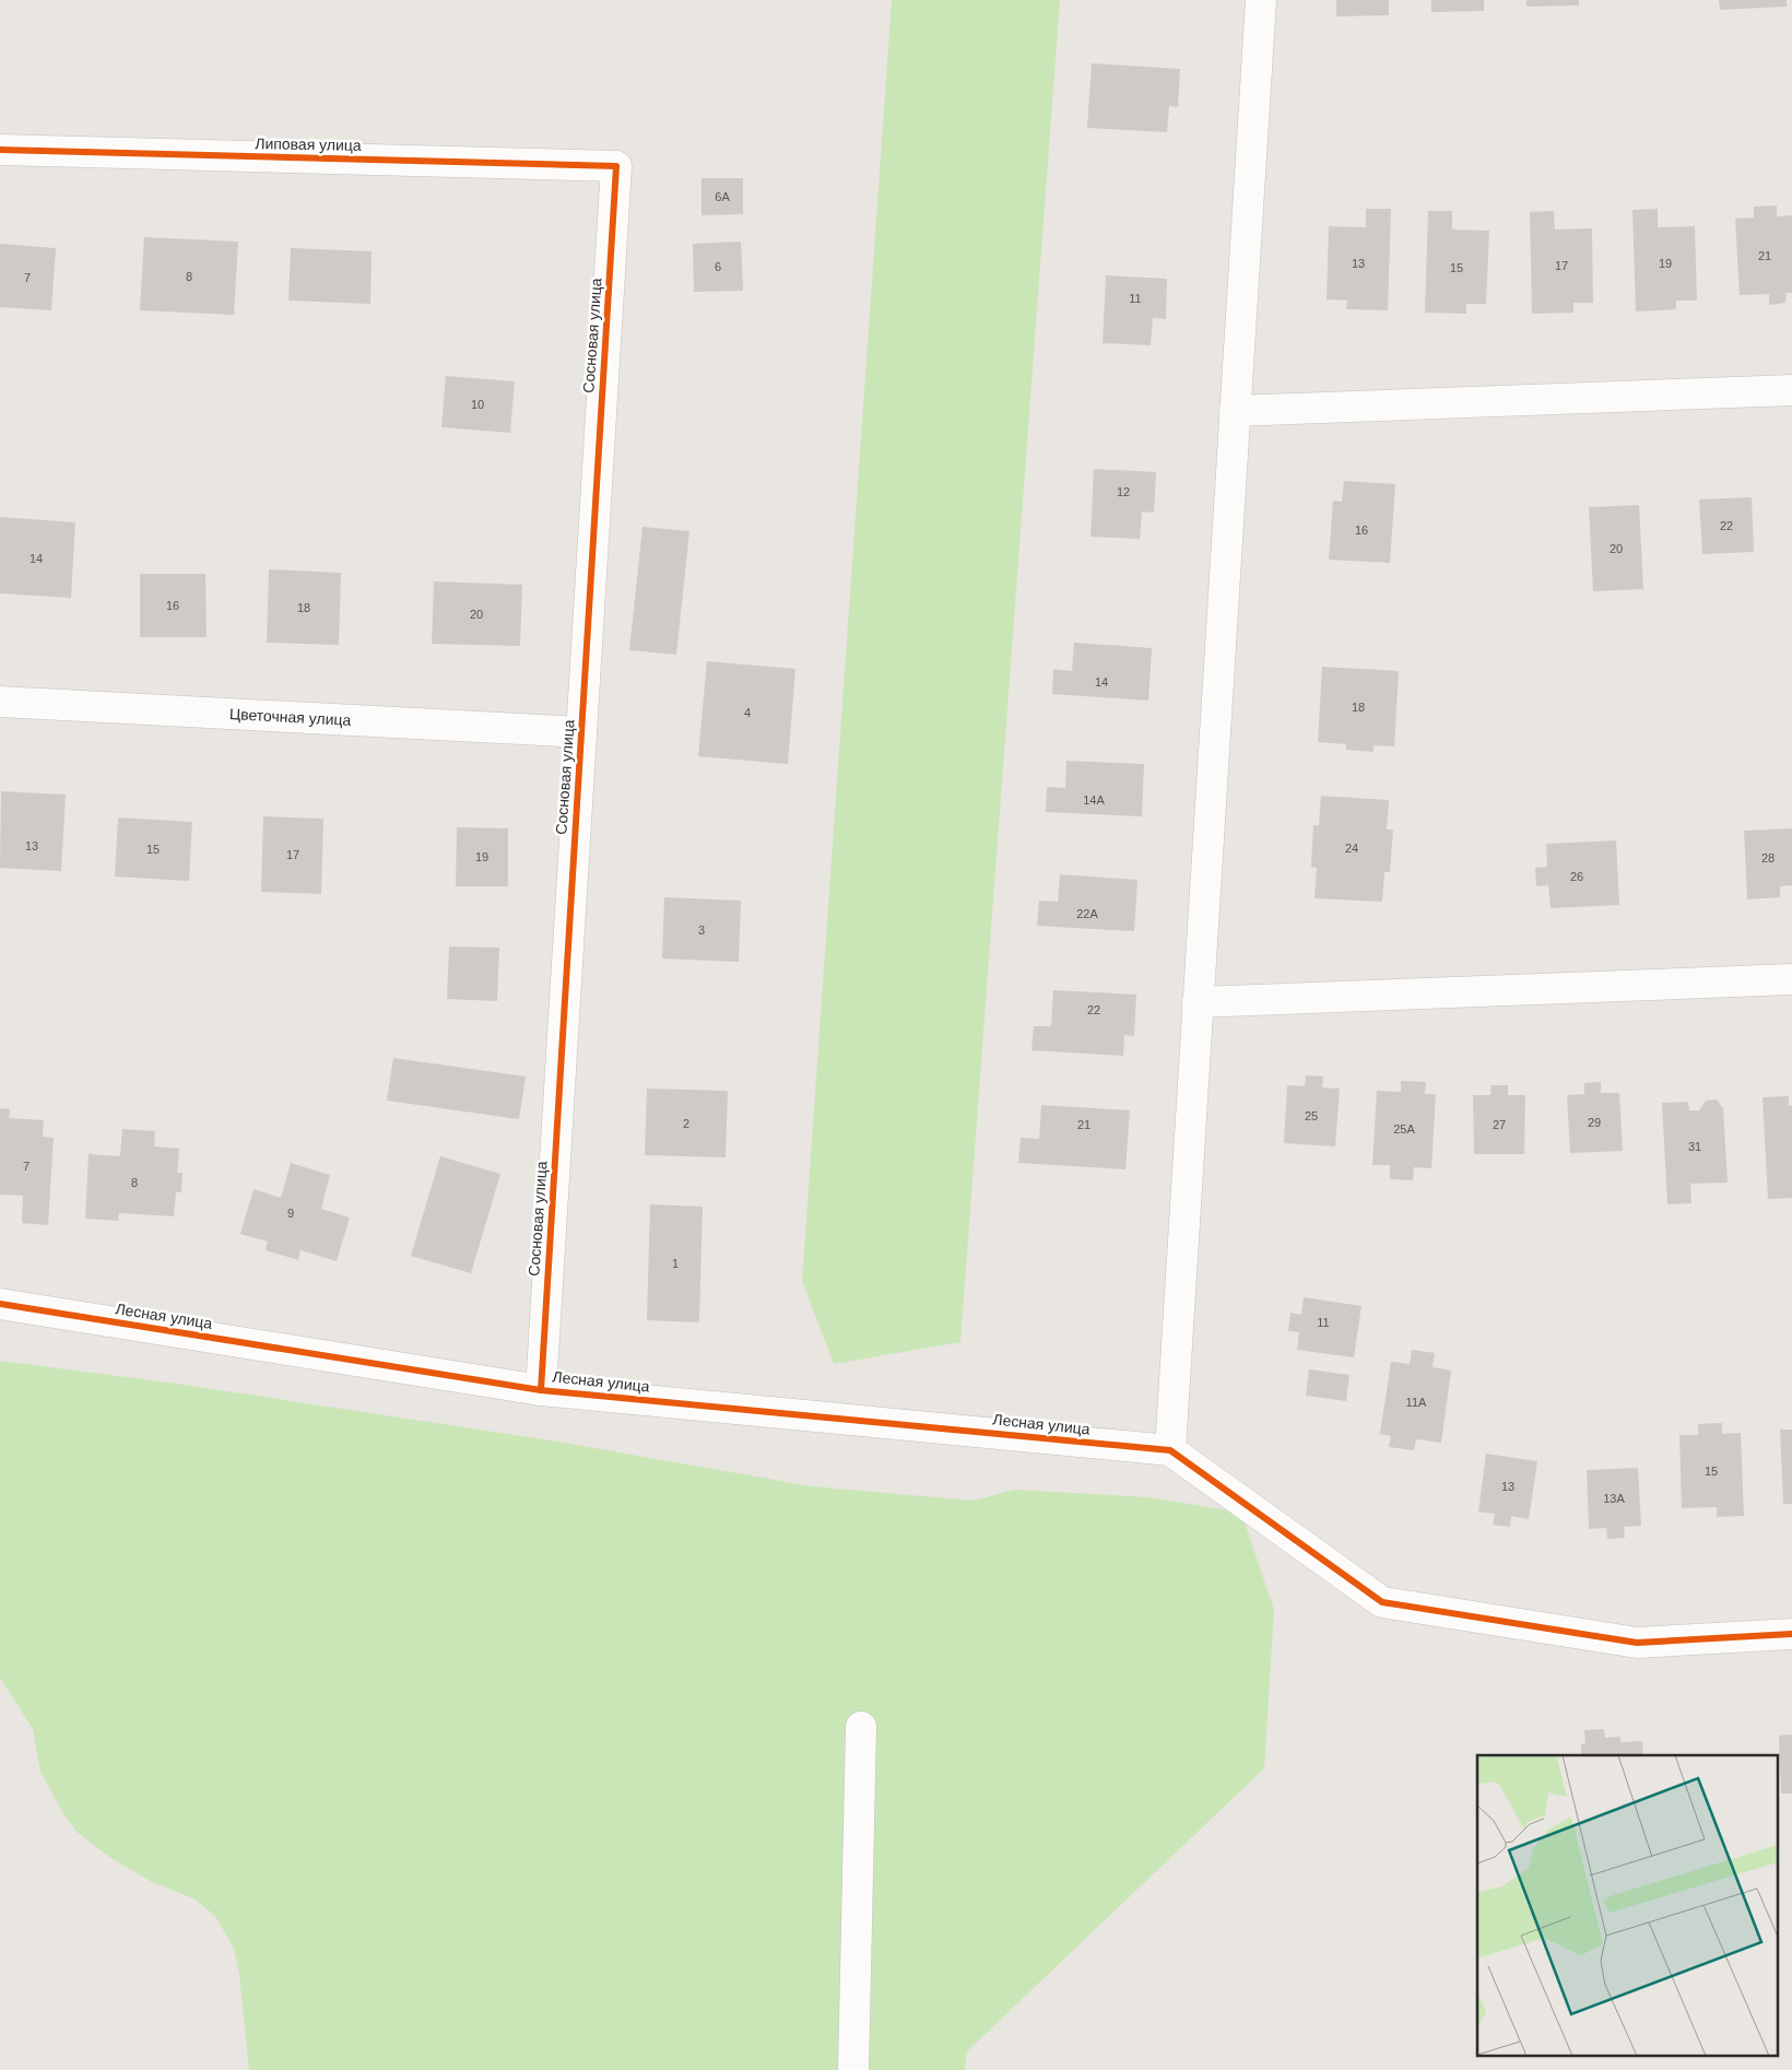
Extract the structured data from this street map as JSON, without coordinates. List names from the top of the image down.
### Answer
{
  "streets": {
    "street": [
      "Липовая улица",
      "Сосновая улица",
      "Цветочная улица",
      "Лесная улица"
    ]
  },
  "crossings": [
    ["Липовая улица", "Сосновая улица"],
    ["Сосновая улица", "Цветочная улица"],
    ["Сосновая улица", "Лесная улица"]
  ],
  "house_numbers": [
    "6А",
    "21",
    "13",
    "19",
    "17",
    "6",
    "15",
    "8",
    "7",
    "11",
    "10",
    "12",
    "22",
    "16",
    "20",
    "14",
    "16",
    "18",
    "20",
    "14",
    "18",
    "4",
    "14А",
    "13",
    "24",
    "15",
    "17",
    "19",
    "28",
    "26",
    "22А",
    "3",
    "22",
    "25",
    "29",
    "2",
    "21",
    "27",
    "25А",
    "31",
    "7",
    "8",
    "9",
    "1",
    "11",
    "11А",
    "15",
    "13",
    "13А"
  ]
}
